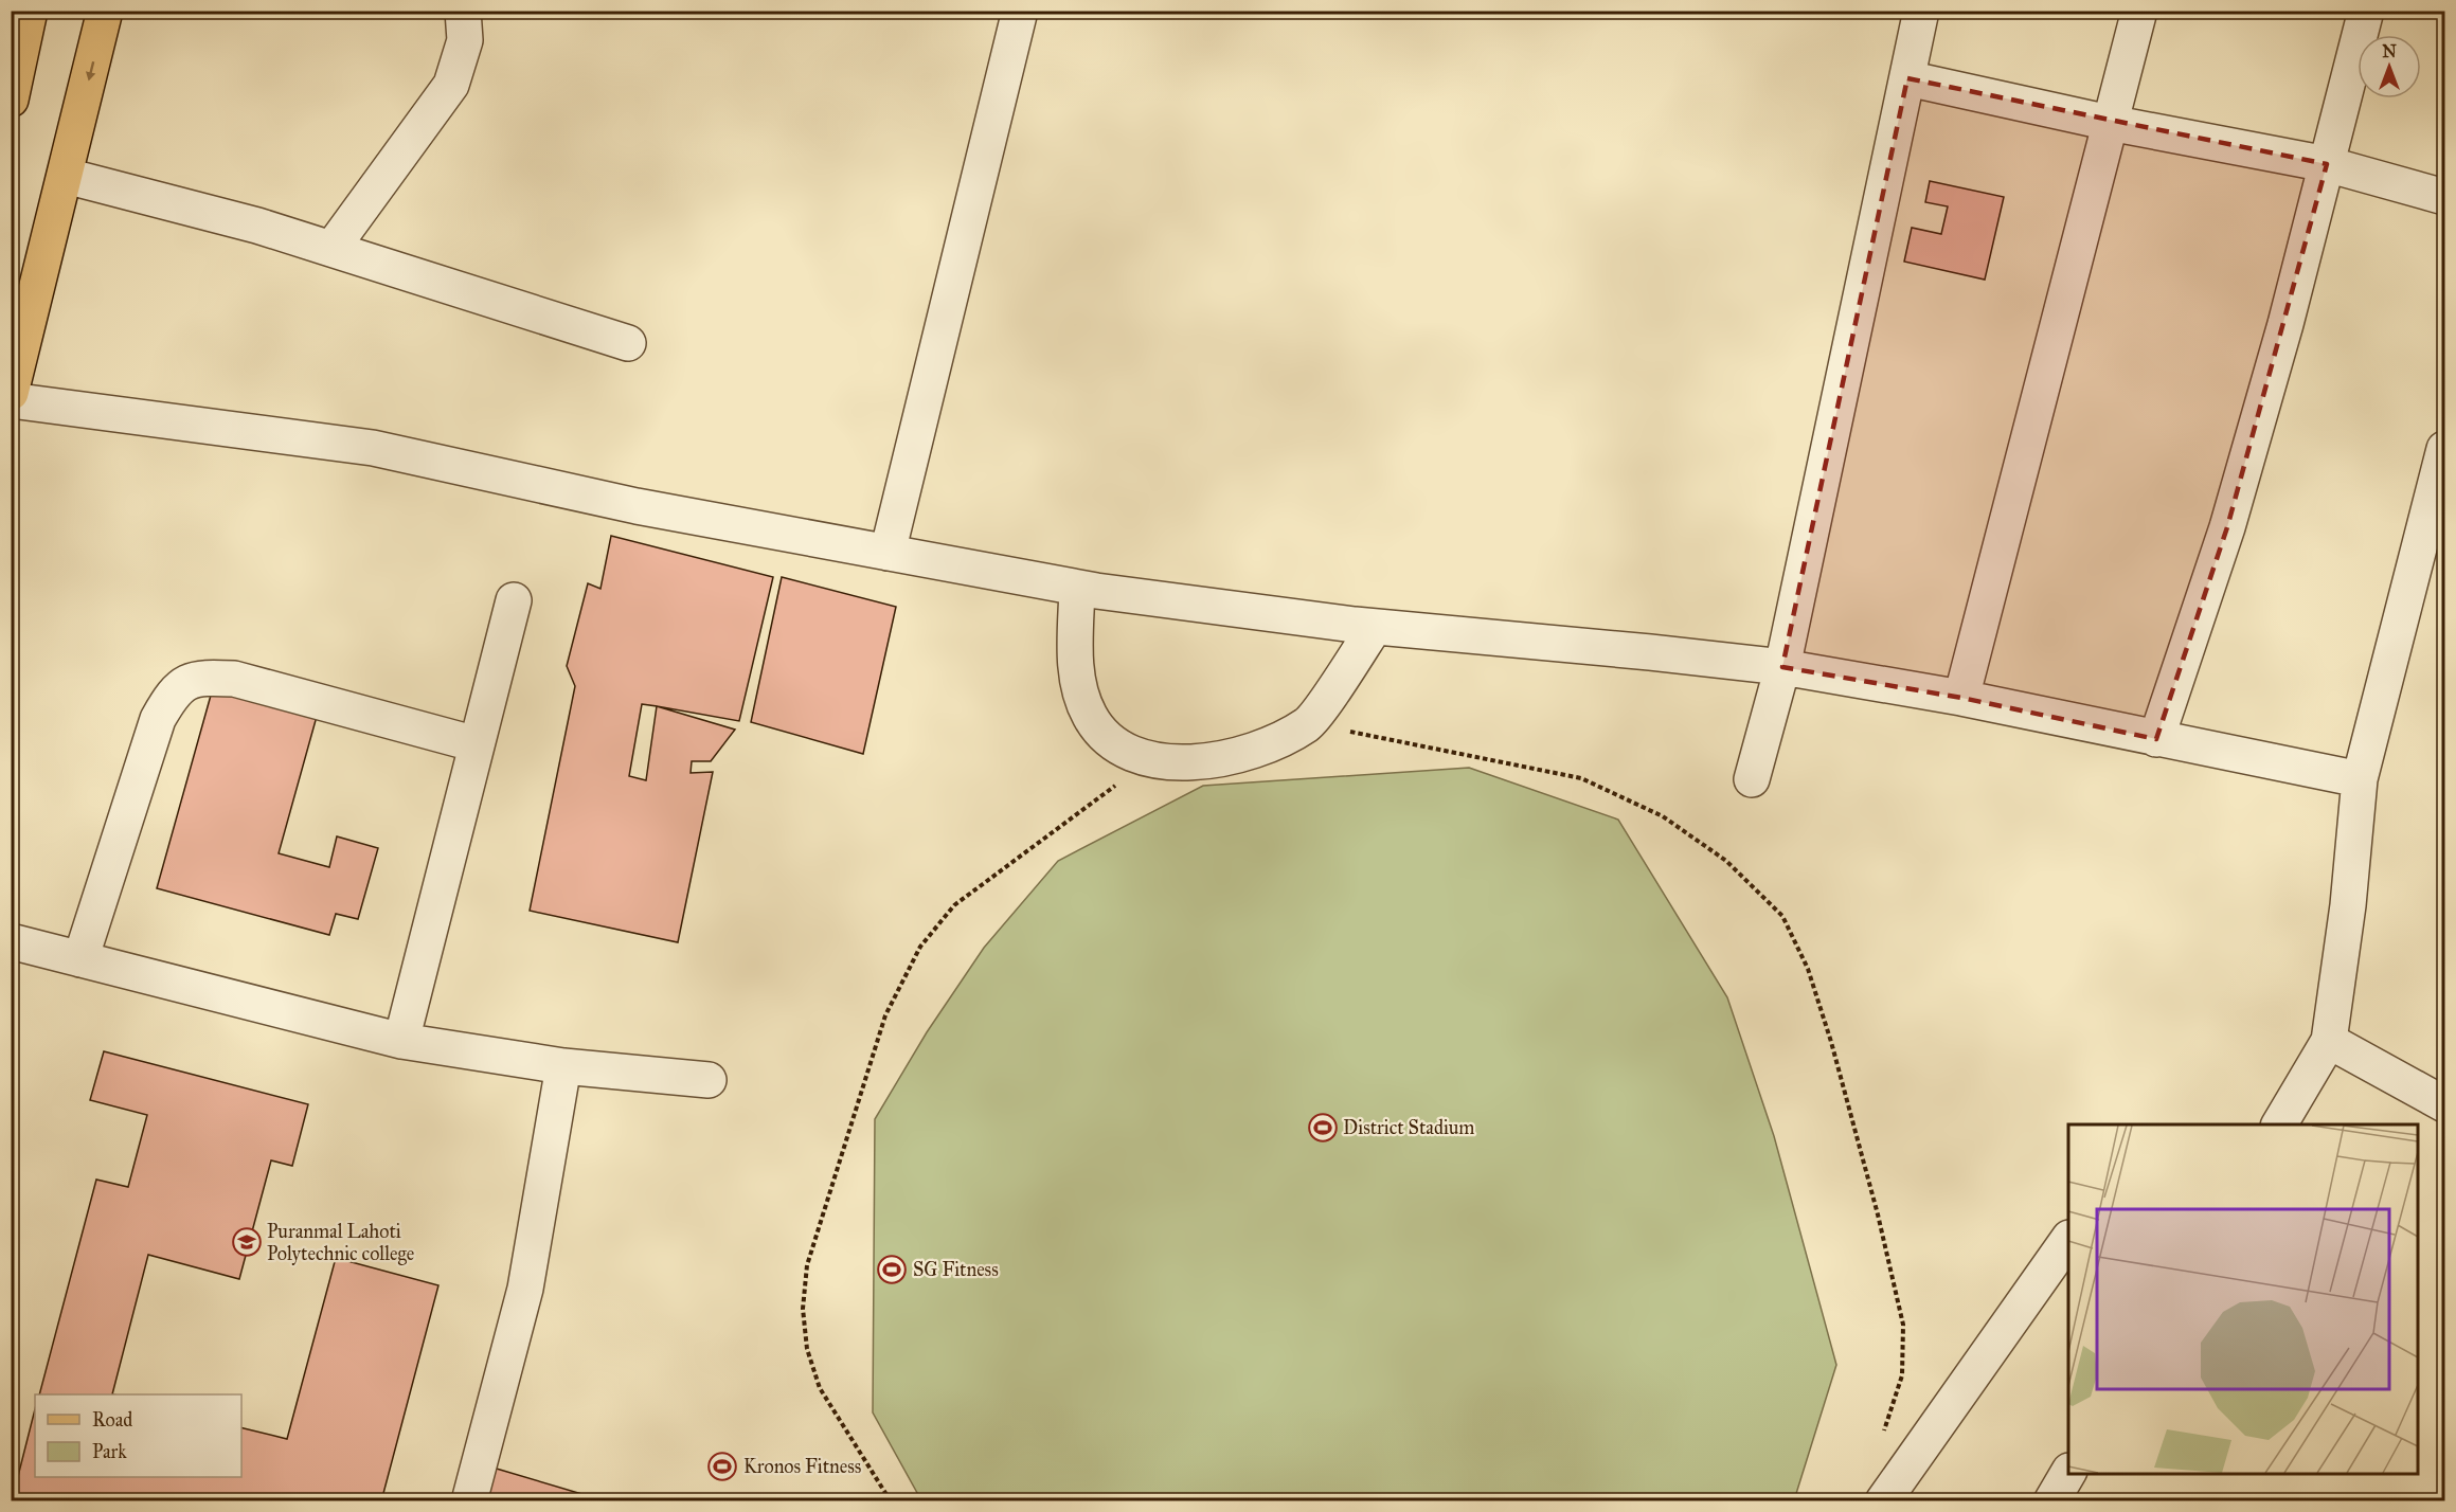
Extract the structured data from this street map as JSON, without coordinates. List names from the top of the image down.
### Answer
{
  "places": {
    "sports": ["District Stadium", "SG Fitness", "Kronos Fitness"],
    "school or university": ["Puranmal Lahoti Polytechnic college"]
  },
  "legend": ["Road", "Park"],
  "north": "top"
}
